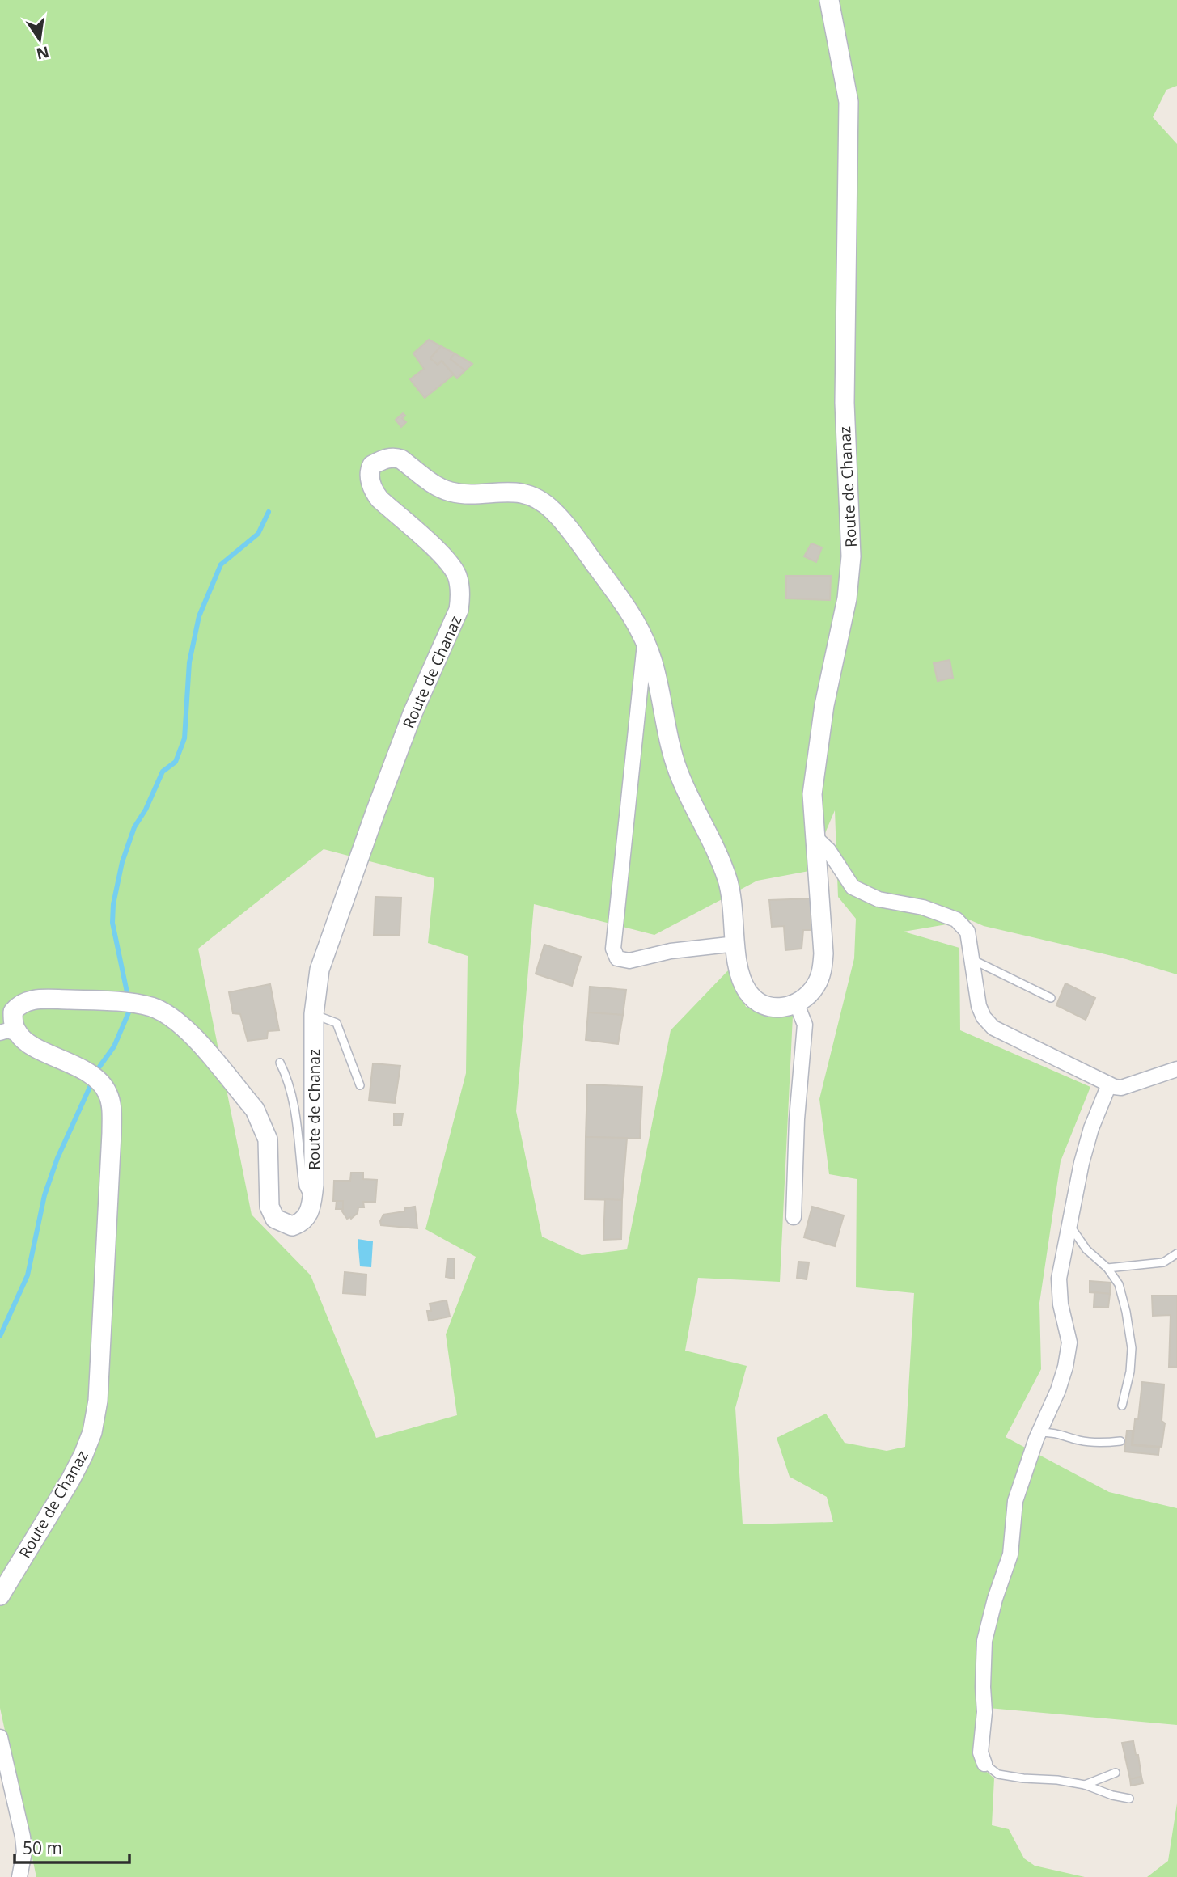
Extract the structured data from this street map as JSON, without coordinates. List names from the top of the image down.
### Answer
{
  "streets": {
    "street": ["Route de Chanaz"]
  },
  "scale_bar": "50 m",
  "north": "bottom"
}
